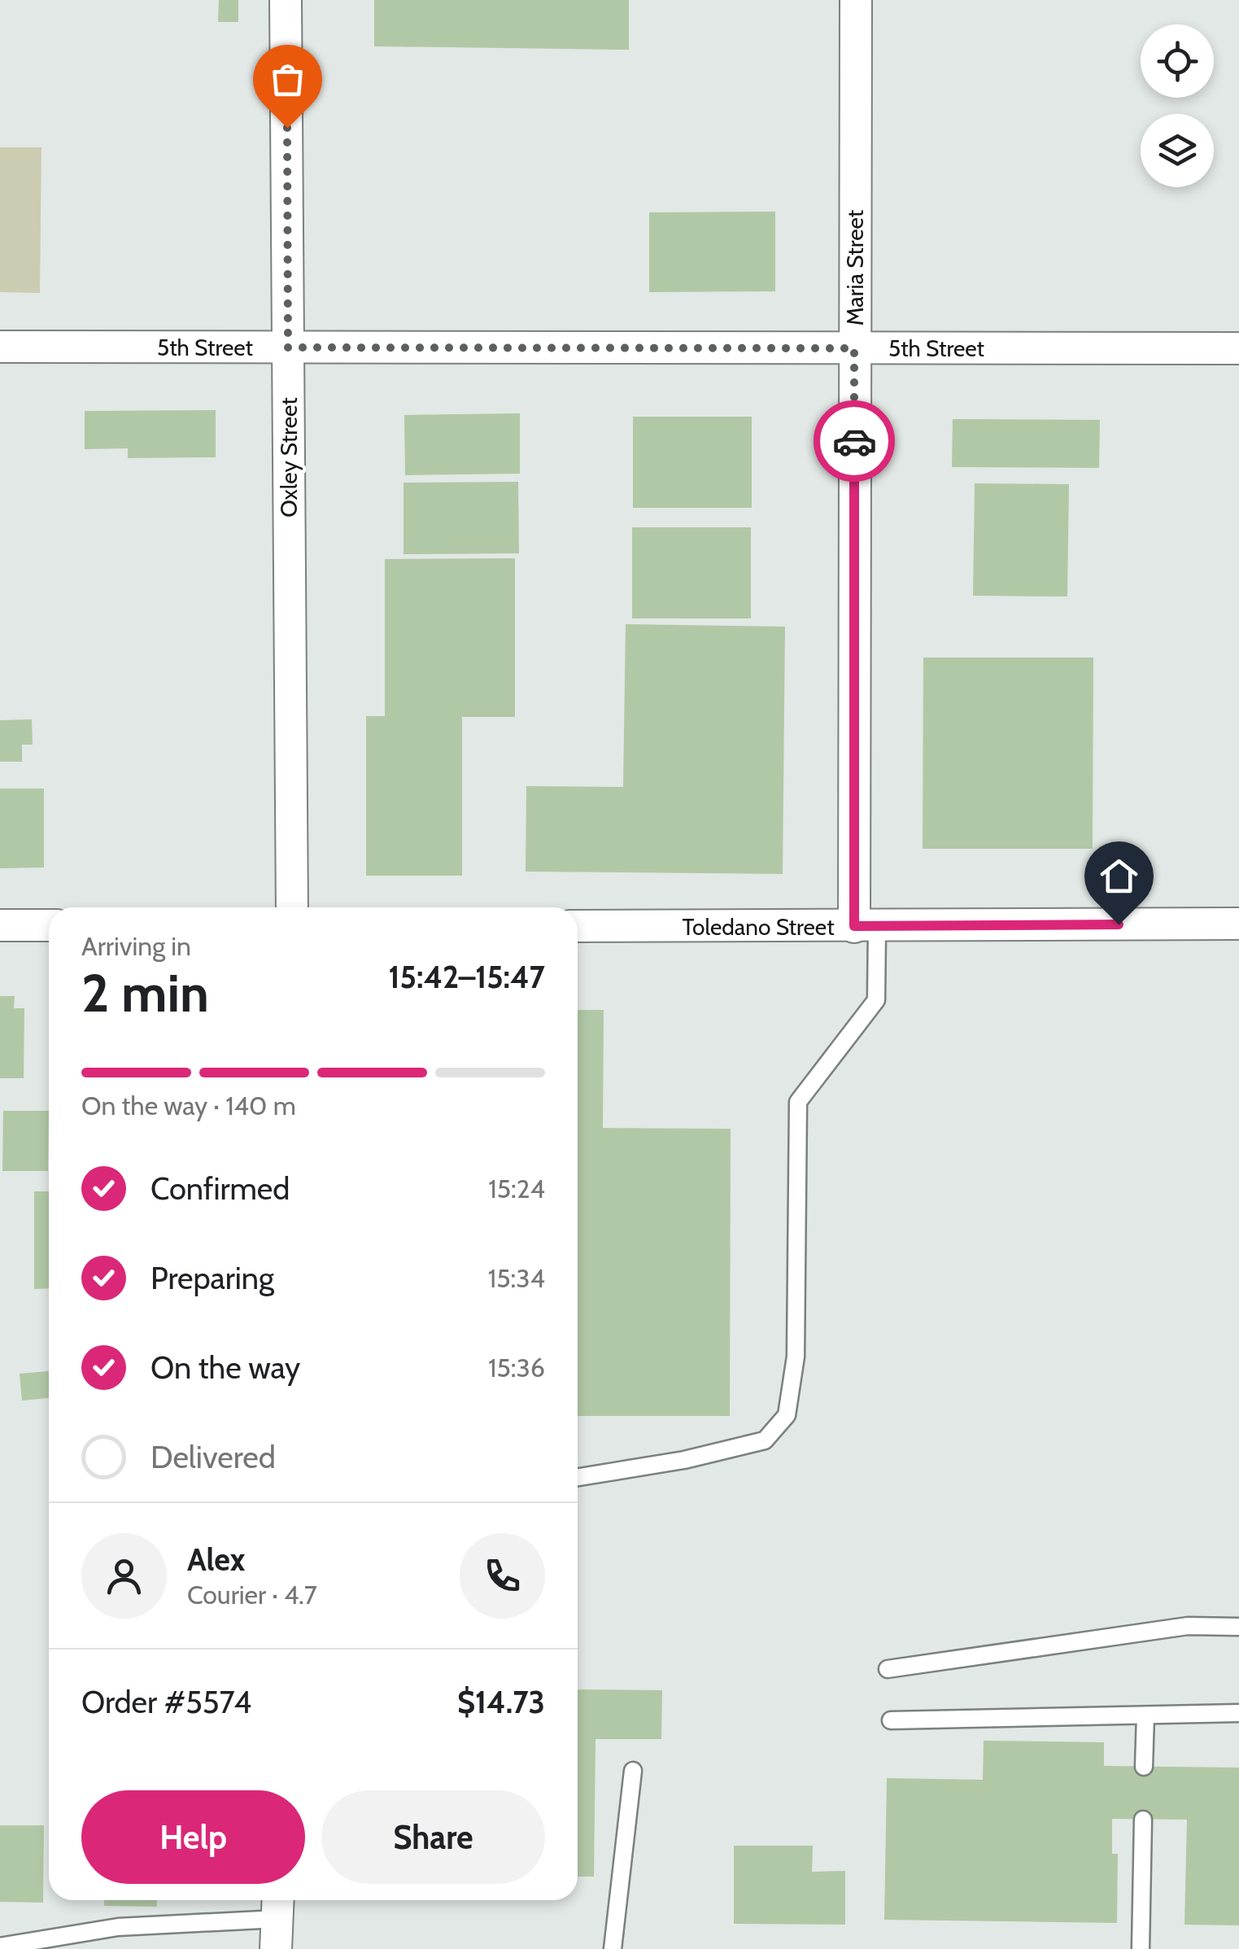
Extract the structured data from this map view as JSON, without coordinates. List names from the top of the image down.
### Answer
{
  "streets": {
    "street": [
      "Maria Street",
      "5th Street",
      "Oxley Street",
      "Toledano Street"
    ]
  },
  "crossings": [
    ["Maria Street", "5th Street"],
    ["Maria Street", "Toledano Street"],
    ["5th Street", "Oxley Street"]
  ],
  "page": {
    "heading": ["2 min", "Arriving in", "15:42–15:47"],
    "panel": [
      "Alex",
      "Courier · 4.7",
      "Order #5574",
      "$14.73"
    ],
    "bar": "On the way · 140 m",
    "list": [
      ["Confirmed", "15:24"],
      ["Preparing", "15:34"],
      ["On the way", "15:36"],
      "Delivered"
    ],
    "buttons": ["Help", "Share"]
  }
}
